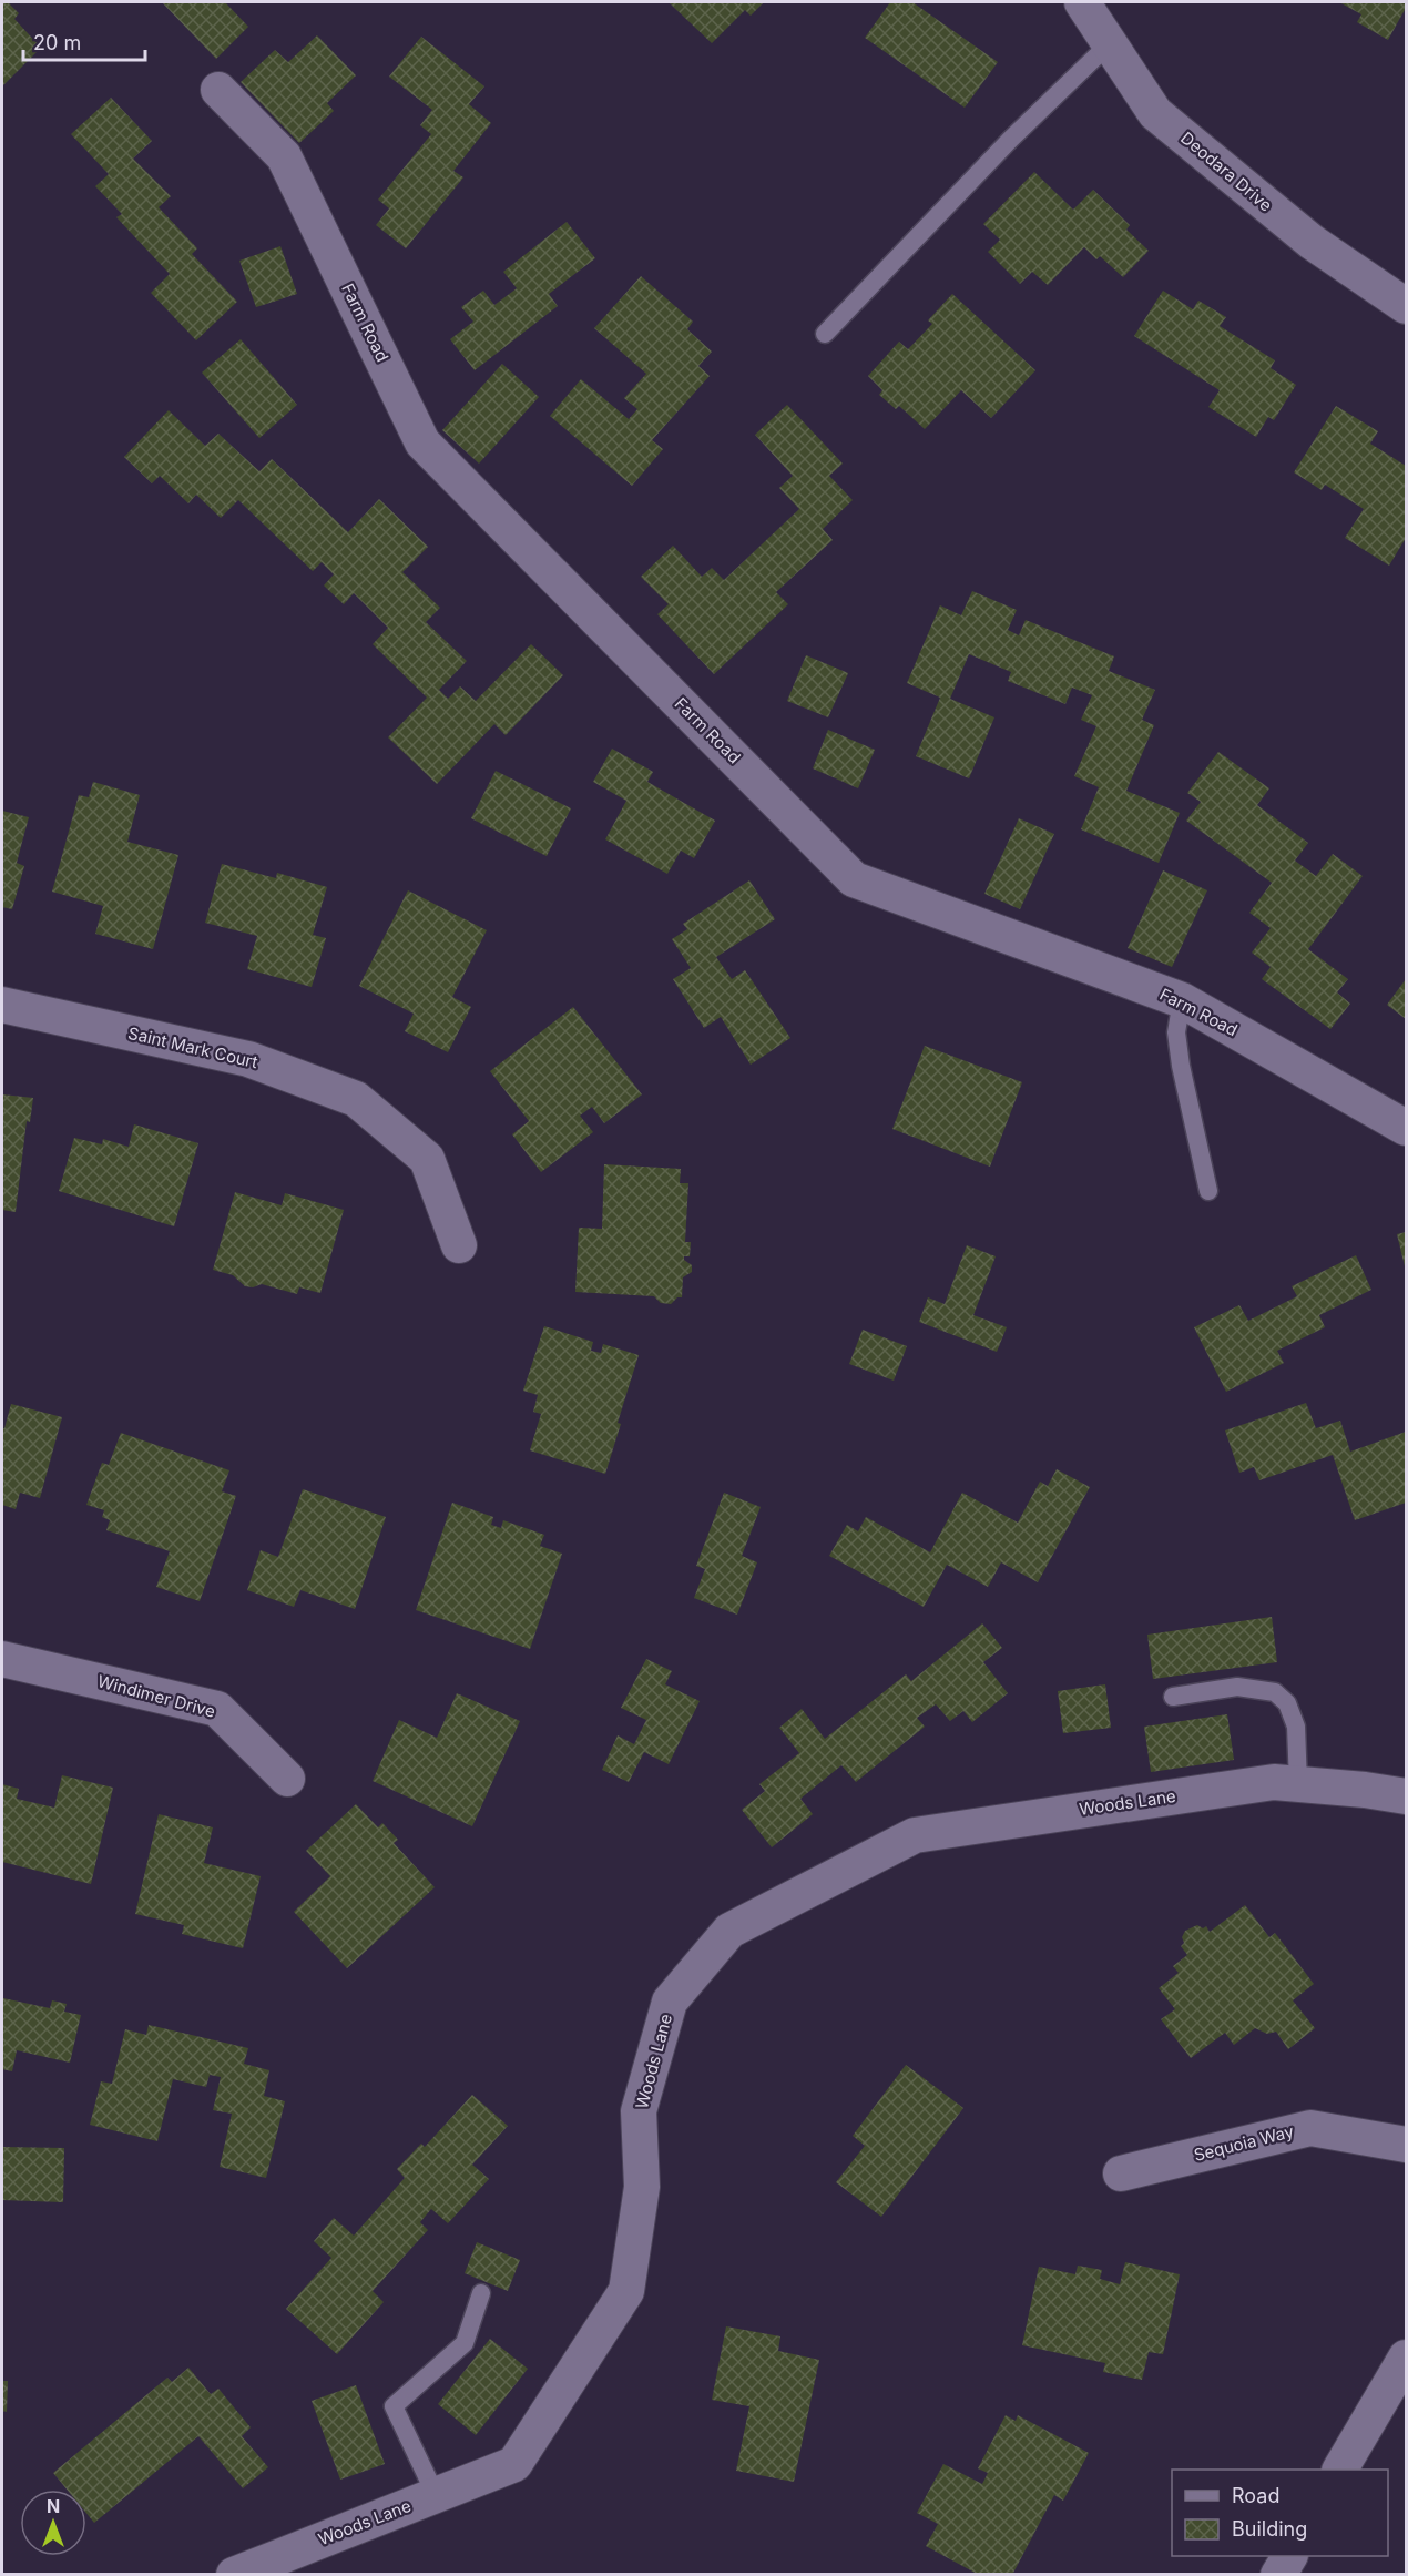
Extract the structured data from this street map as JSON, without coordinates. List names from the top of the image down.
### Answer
{
  "streets": {
    "street": [
      "Deodara Drive",
      "Farm Road",
      "Saint Mark Court",
      "Windimer Drive",
      "Woods Lane",
      "Sequoia Way"
    ]
  },
  "legend": ["Road", "Building"],
  "scale_bar": "20 m",
  "north": "top"
}
